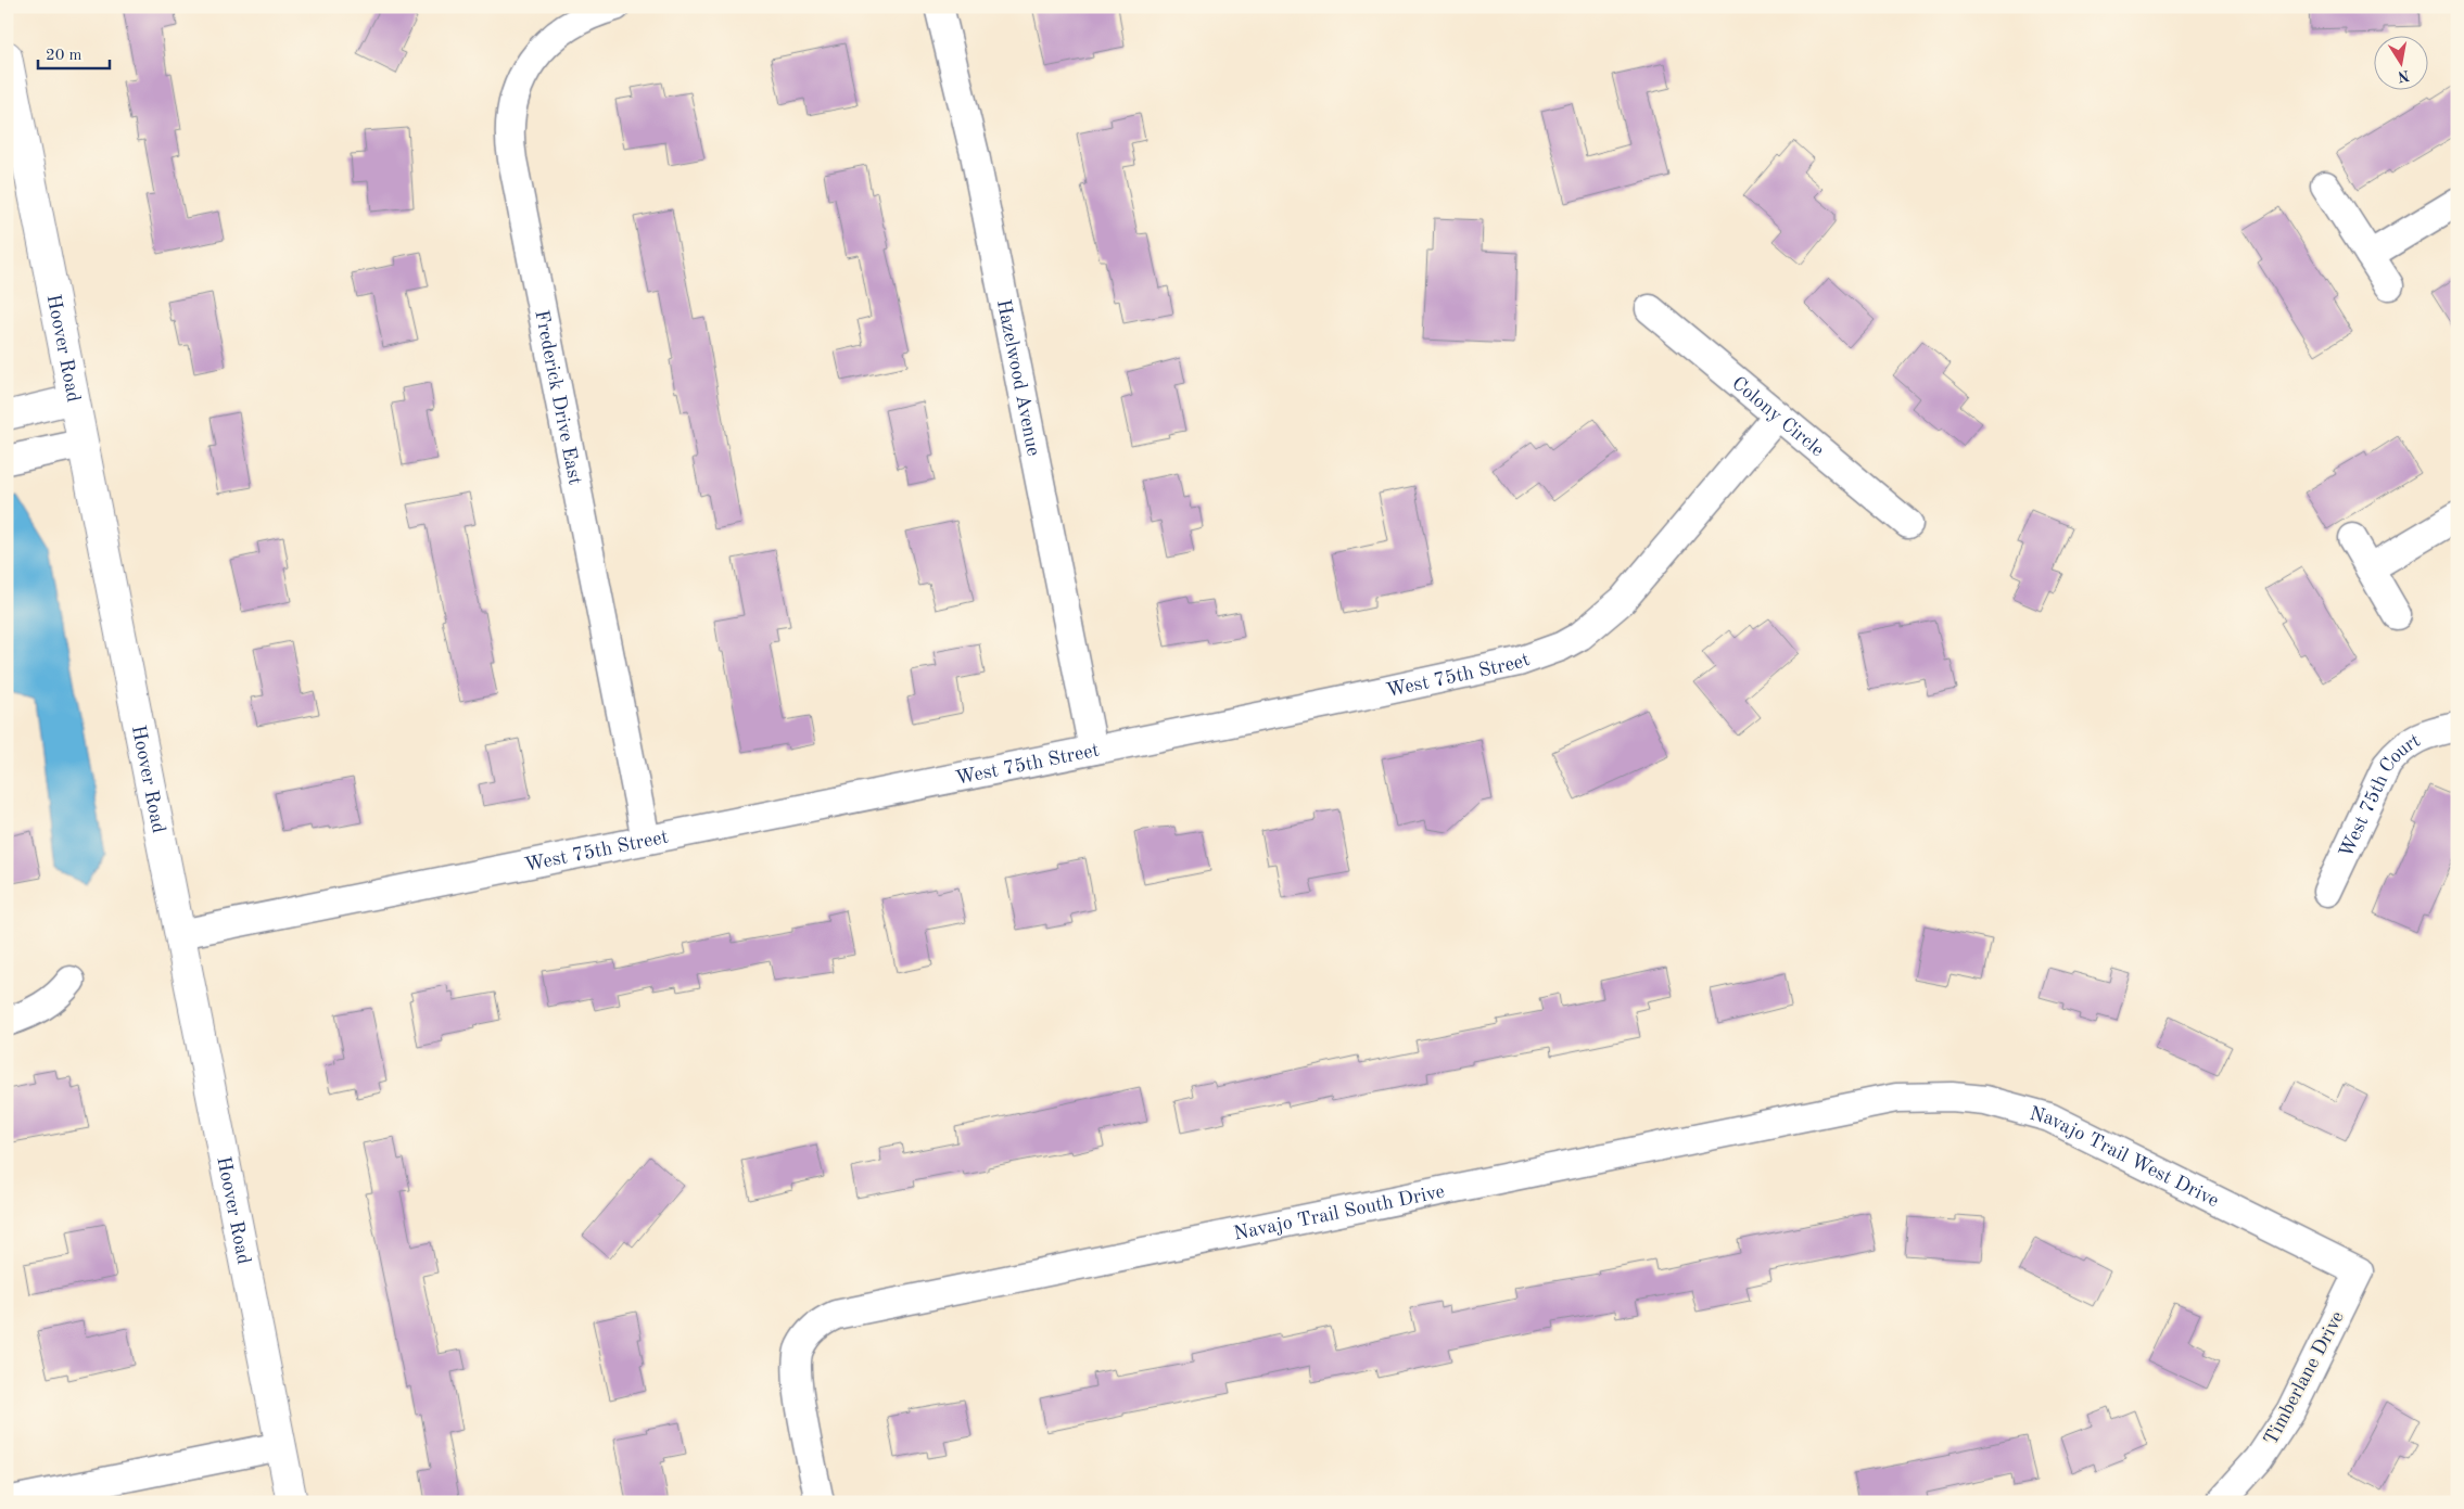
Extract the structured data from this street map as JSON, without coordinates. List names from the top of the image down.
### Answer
{
  "streets": {
    "street": [
      "Hoover Road",
      "Hazelwood Avenue",
      "Frederick Drive East",
      "Colony Circle",
      "West 75th Street",
      "West 75th Court",
      "Navajo Trail West Drive",
      "Navajo Trail South Drive",
      "Timberlane Drive"
    ]
  },
  "crossings": [
    ["Hoover Road", "West 75th Street"],
    ["Hazelwood Avenue", "West 75th Street"],
    ["Frederick Drive East", "West 75th Street"],
    ["Colony Circle", "West 75th Street"],
    ["Navajo Trail West Drive", "Navajo Trail South Drive"],
    ["Navajo Trail West Drive", "Timberlane Drive"]
  ],
  "scale_bar": "20 m",
  "north": "bottom"
}
